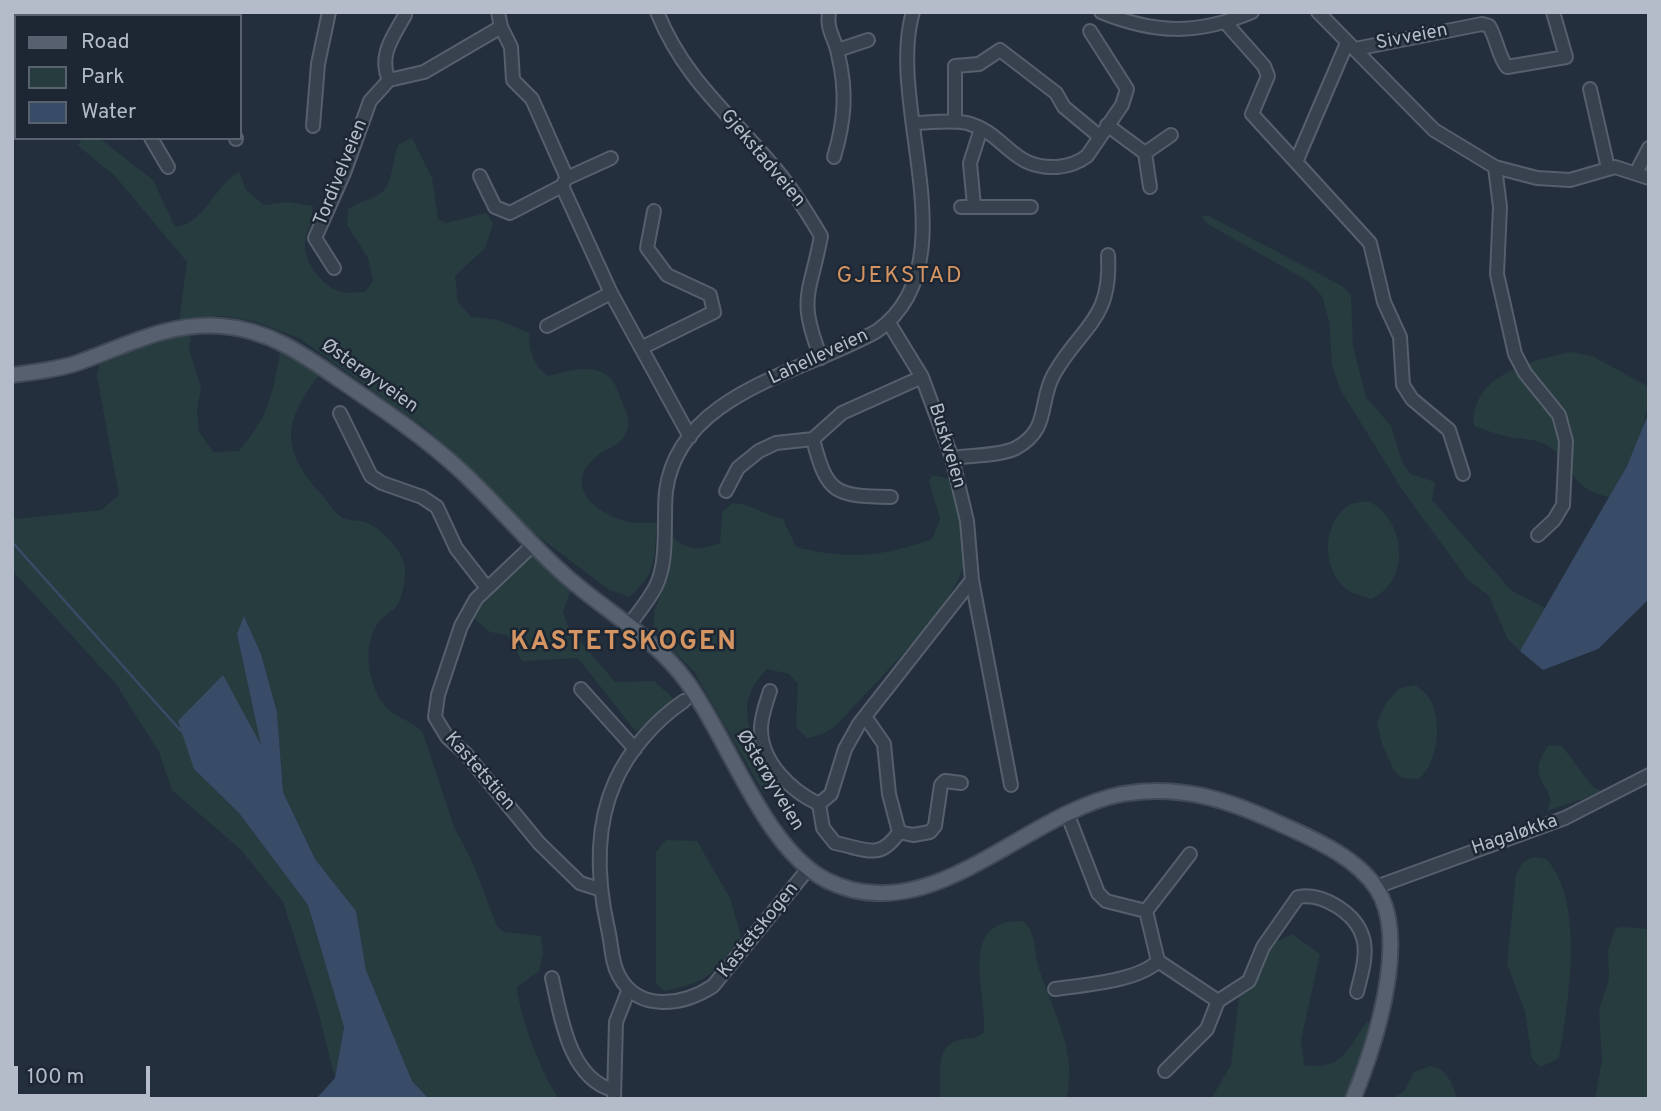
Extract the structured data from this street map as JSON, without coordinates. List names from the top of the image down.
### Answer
{
  "streets": {
    "main road": ["Østerøyveien"],
    "street": [
      "Sivveien",
      "Gjekstadveien",
      "Tordivelveien",
      "Lahelleveien",
      "Buskveien",
      "Kastetstien",
      "Hagaløkka",
      "Kastetskogen"
    ]
  },
  "crossings": [
    ["Gjekstadveien", "Lahelleveien"],
    ["Lahelleveien", "Østerøyveien"],
    ["Lahelleveien", "Buskveien"],
    ["Østerøyveien", "Kastetstien"],
    ["Østerøyveien", "Hagaløkka"],
    ["Østerøyveien", "Kastetskogen"]
  ],
  "districts": ["GJEKSTAD", "KASTETSKOGEN"],
  "legend": ["Road", "Park", "Water"],
  "scale_bar": "100 m"
}
